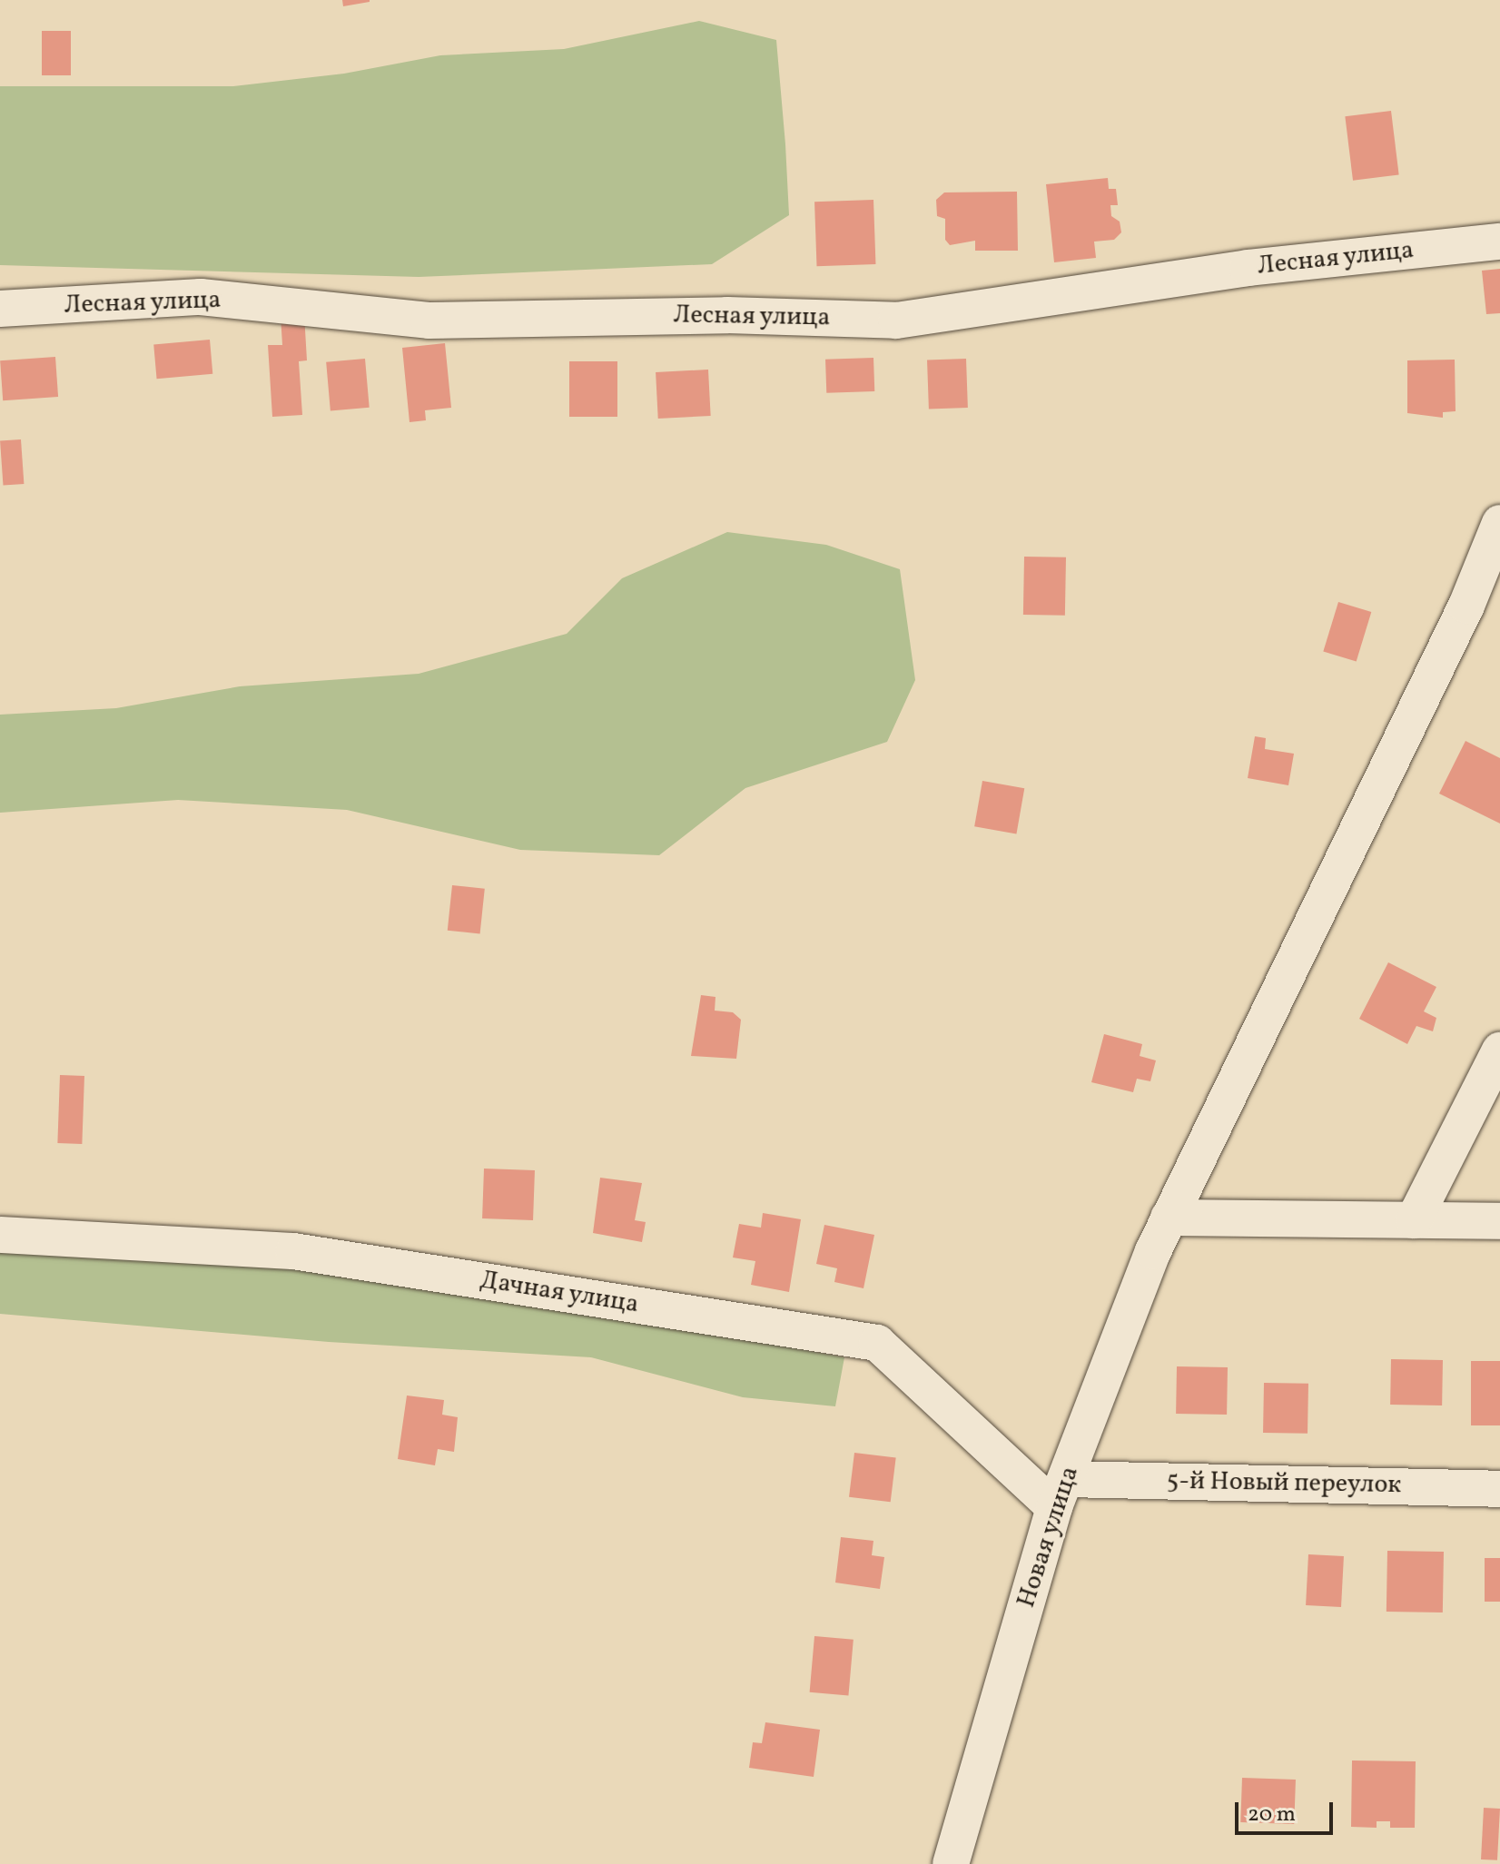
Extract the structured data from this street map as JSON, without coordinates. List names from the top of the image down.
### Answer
{
  "streets": {
    "street": [
      "Лесная улица",
      "Дачная улица",
      "5-й Новый переулок",
      "Новая улица"
    ]
  },
  "crossings": [
    ["Дачная улица", "5-й Новый переулок"],
    ["Дачная улица", "Новая улица"],
    ["5-й Новый переулок", "Новая улица"]
  ],
  "scale_bar": "20 m"
}
